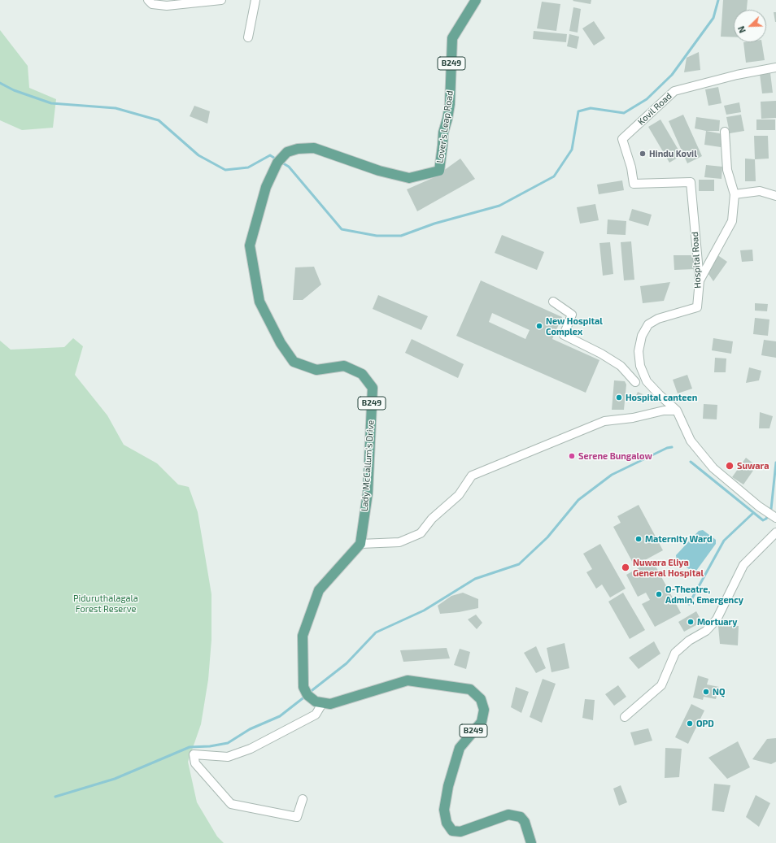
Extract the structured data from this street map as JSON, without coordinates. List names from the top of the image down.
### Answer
{
  "streets": {
    "main road": ["B249", "Lover's Leap Road", "Lady McCallum's Drive"],
    "street": ["Kovil Road", "Hospital Road"]
  },
  "crossings": [
    ["Kovil Road", "Hospital Road"],
    ["Lover's Leap Road", "Lady McCallum's Drive"]
  ],
  "parks": ["Piduruthalagala Forest Reserve"],
  "places": [
    "Hindu Kovil",
    "New Hospital Complex",
    "Hospital canteen",
    "Serene Bungalow",
    "Suwara",
    "Maternity Ward",
    "Nuwara Eliya General Hospital",
    "O-Theatre, Admin, Emergency",
    "Mortuary",
    "NQ",
    "OPD"
  ],
  "north": "bottom left"
}
